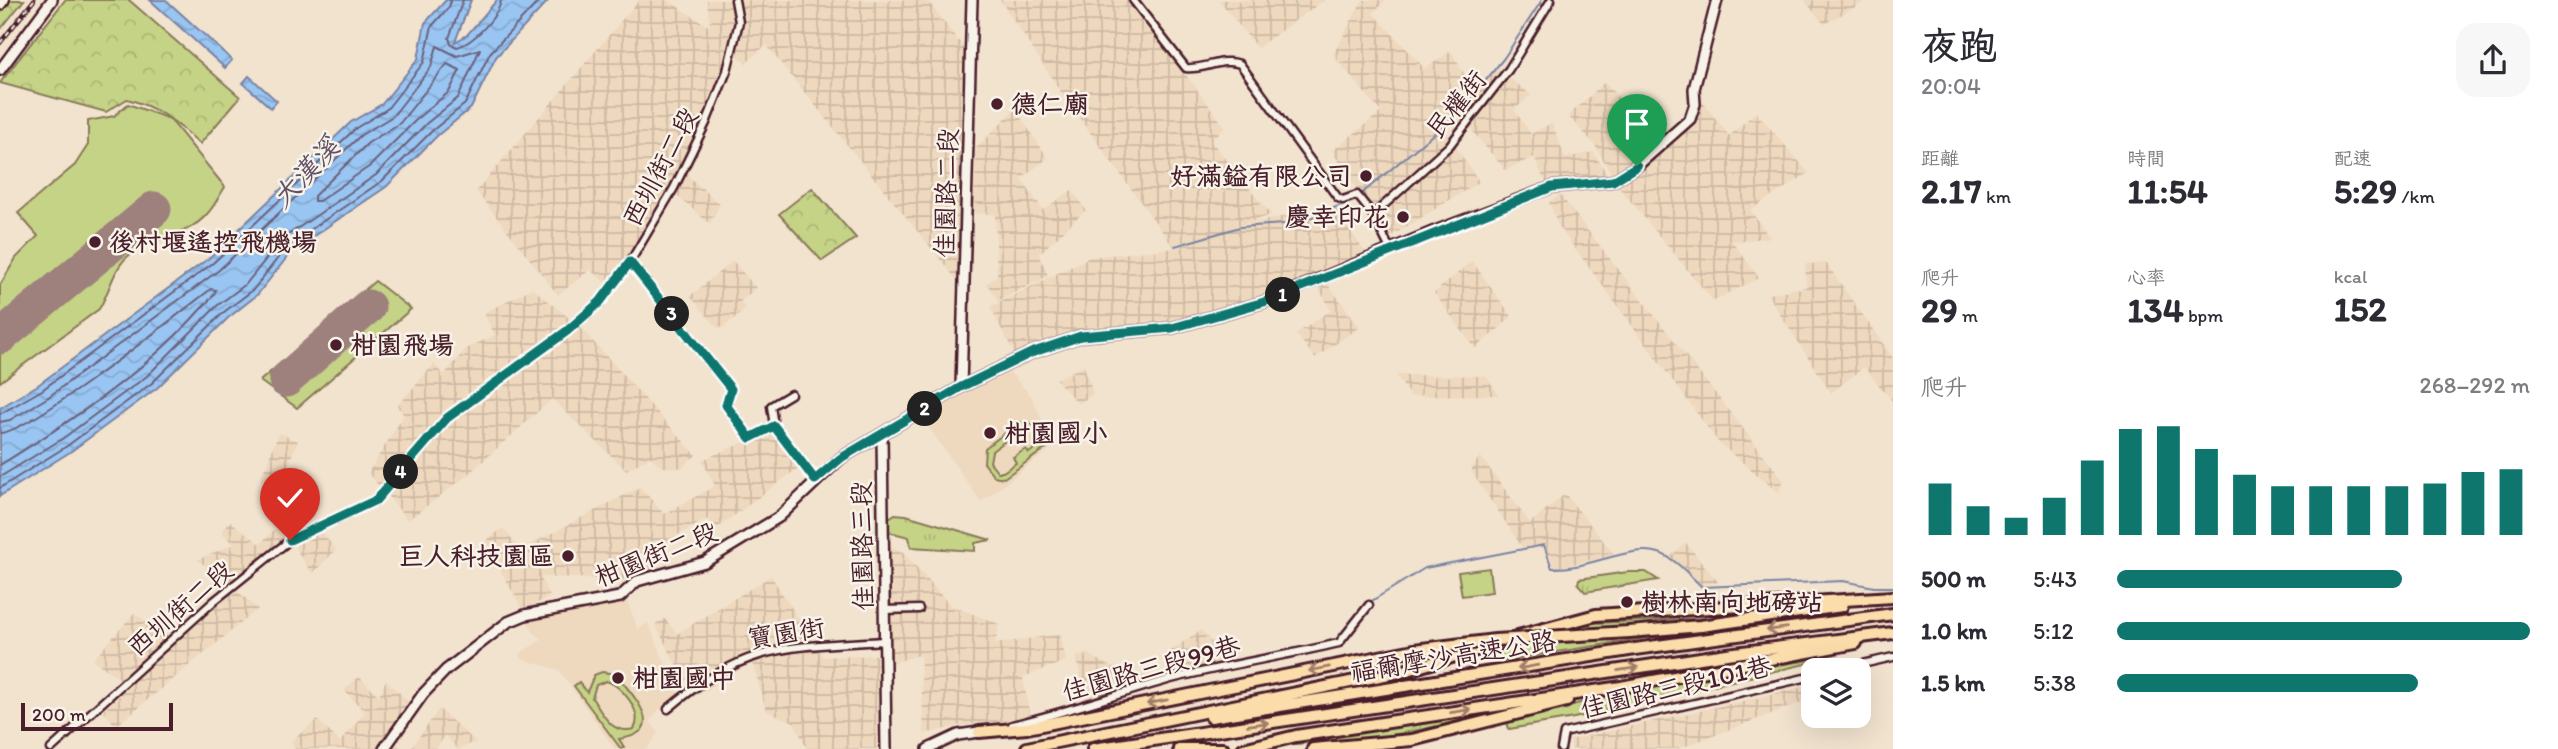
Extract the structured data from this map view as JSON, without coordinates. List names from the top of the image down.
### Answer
{
  "streets": {
    "highway": ["福爾摩沙高速公路"],
    "street": [
      "民權街",
      "西圳街二段",
      "佳園路二段",
      "佳園路三段",
      "柑園街二段",
      "寶園街",
      "佳園路三段99巷",
      "佳園路三段101巷"
    ]
  },
  "crossings": [
    ["佳園路三段", "柑園街二段"],
    ["佳園路三段", "寶園街"]
  ],
  "water": ["大漢溪"],
  "places": [
    "德仁廟",
    "好滿鎰有限公司",
    "慶幸印花",
    "後村堰遙控飛機場",
    "柑園飛場",
    "柑園國小",
    "巨人科技園區",
    "樹林南向地磅站",
    "柑園國中"
  ],
  "scale_bar": "200 m",
  "page": {
    "heading": ["夜跑", "20:04"],
    "stats": [
      ["距離", "2.17 km"],
      ["時間", "11:54"],
      ["配速", "5:29 /km"],
      ["爬升", "29 m"],
      ["心率", "134 bpm"],
      ["kcal", "152"]
    ],
    "pins": [
      "1",
      "3",
      "2",
      "4"
    ],
    "chart": ["爬升", "268–292 m"],
    "list": [
      {
        "name": "500 m",
        "note": "5:43"
      },
      {
        "name": "1.0 km",
        "note": "5:12"
      },
      {
        "name": "1.5 km",
        "note": "5:38"
      }
    ],
    "scale": "200 m"
  }
}
